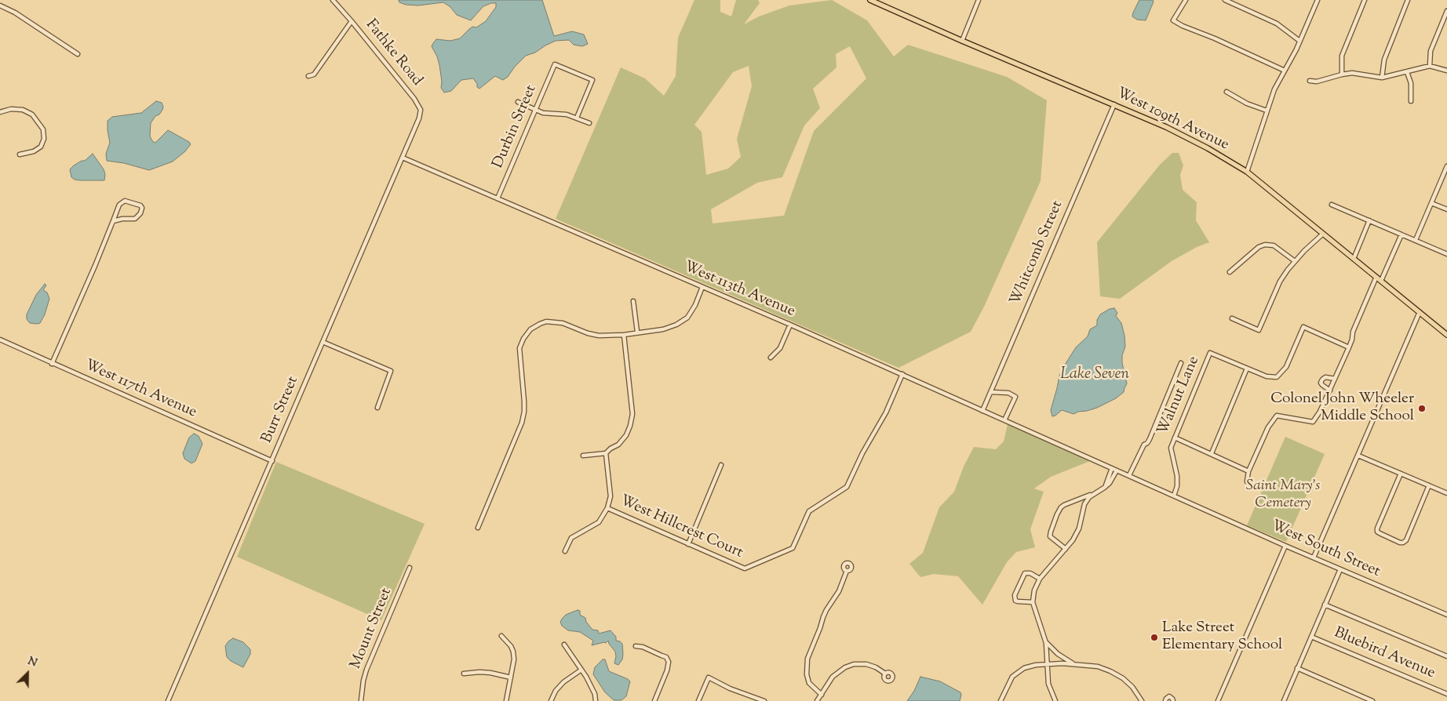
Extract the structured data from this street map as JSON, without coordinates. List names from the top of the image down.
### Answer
{
  "streets": {
    "main road": ["West 109th Avenue"],
    "street": [
      "Fathke Road",
      "Durbin Street",
      "Whitcomb Street",
      "West 113th Avenue",
      "West 117th Avenue",
      "Walnut Lane",
      "Burr Street",
      "West Hillcrest Court",
      "West South Street",
      "Mount Street",
      "Bluebird Avenue"
    ]
  },
  "crossings": [
    ["Fathke Road", "Burr Street"],
    ["West 109th Avenue", "Whitcomb Street"],
    ["Durbin Street", "West 113th Avenue"],
    ["Whitcomb Street", "West 113th Avenue"],
    ["West 113th Avenue", "Burr Street"],
    ["West 113th Avenue", "West Hillcrest Court"],
    ["West 113th Avenue", "West South Street"],
    ["West 117th Avenue", "Burr Street"],
    ["Walnut Lane", "West South Street"]
  ],
  "water": ["Lake Seven"],
  "parks": ["Saint Mary's Cemetery"],
  "places": ["Colonel John Wheeler Middle School", "Lake Street Elementary School"],
  "north": "top right"
}
